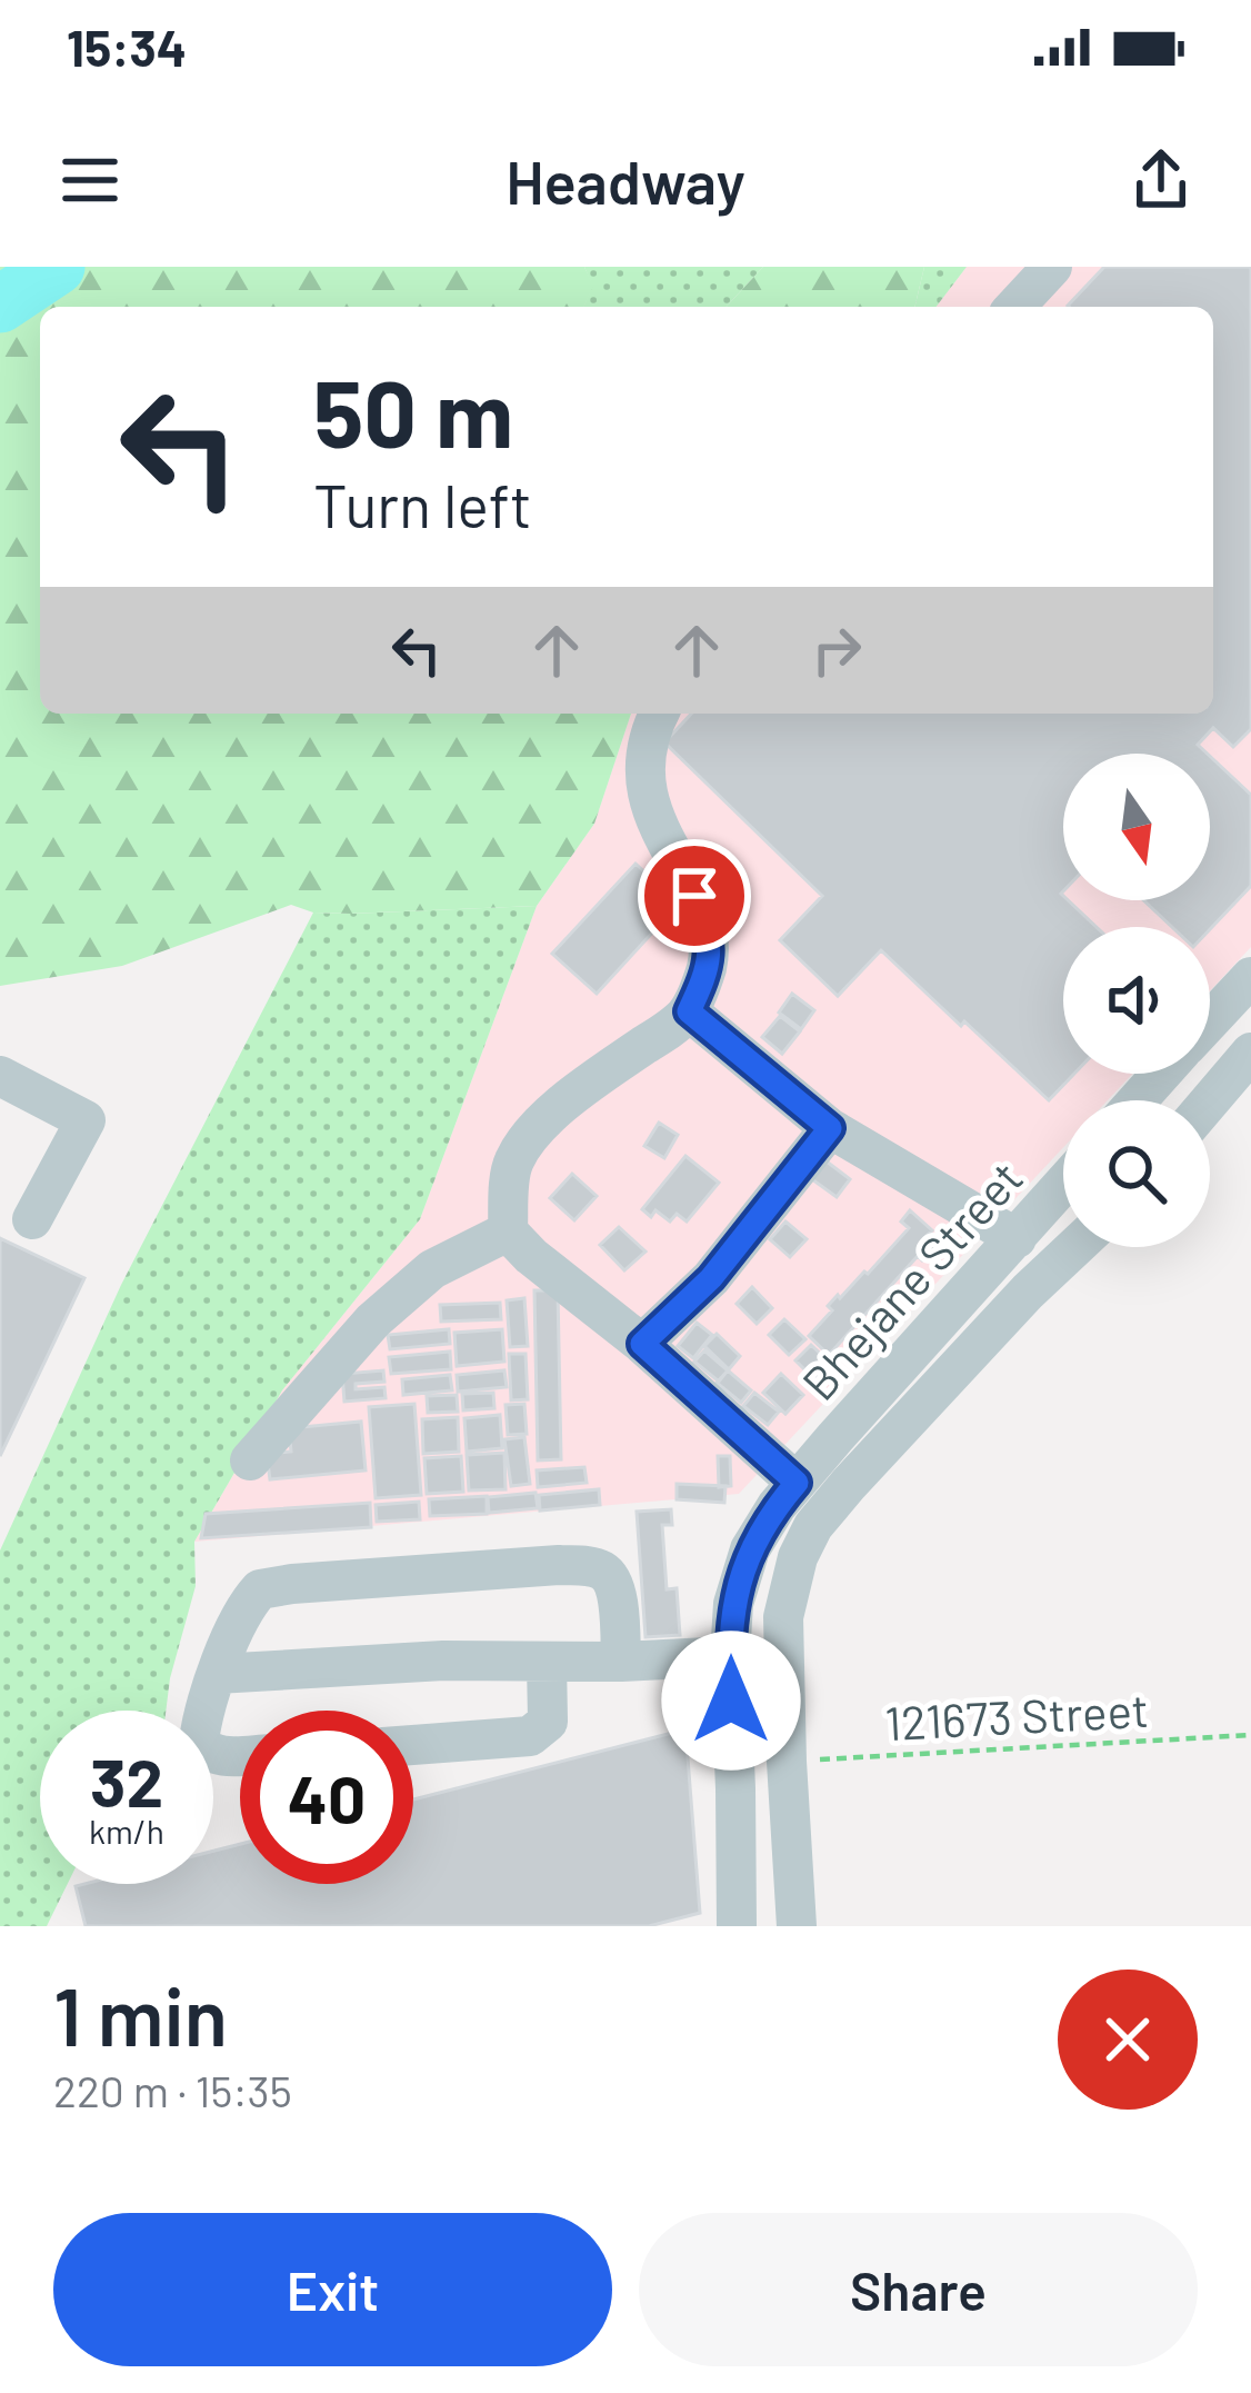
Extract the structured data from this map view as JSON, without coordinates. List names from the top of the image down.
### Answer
{
  "streets": {
    "street": ["Bhejane Street"],
    "path": ["121673 Street"]
  },
  "crossings": [
    ["Bhejane Street", "121673 Street"]
  ],
  "north": "bottom",
  "page": {
    "status": "15:34",
    "header": "Headway",
    "turn": ["50 m", "Turn left"],
    "speed": "32 km/h",
    "limit": "40",
    "heading": ["1 min", "220 m · 15:35"],
    "buttons": ["Exit", "Share"]
  }
}
